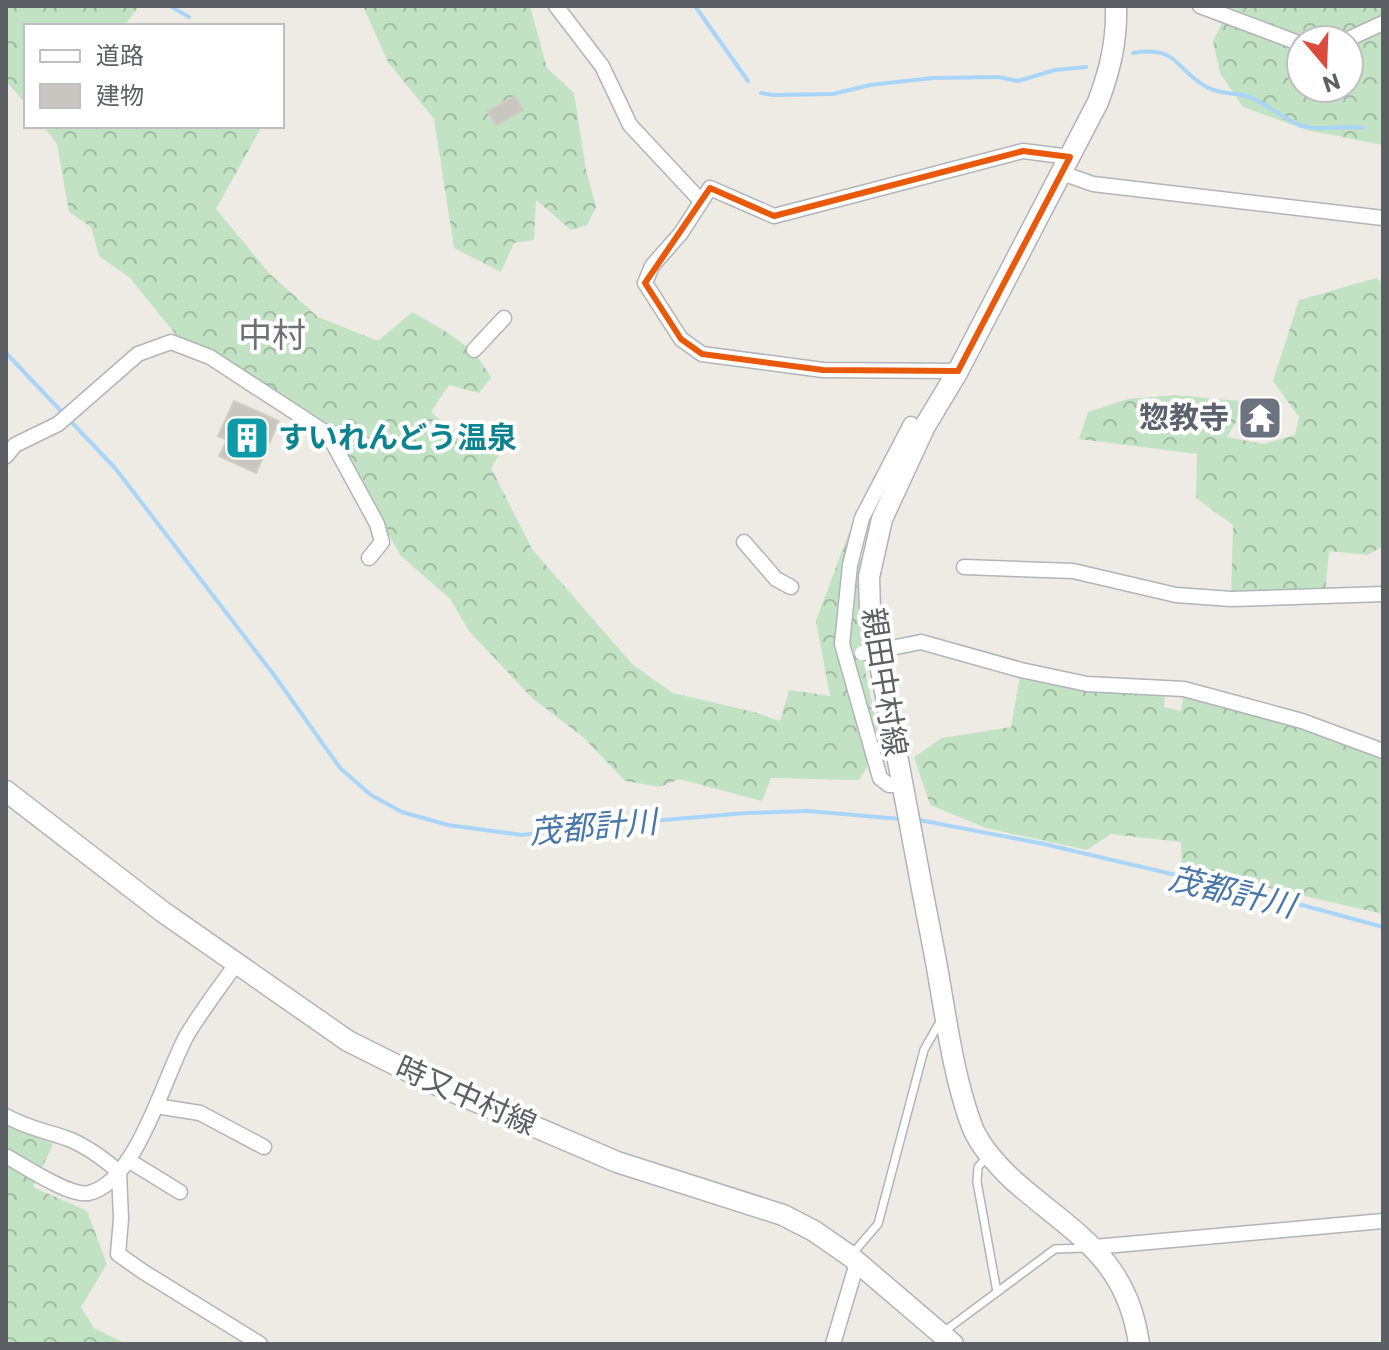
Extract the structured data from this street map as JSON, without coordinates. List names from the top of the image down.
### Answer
{
  "streets": {
    "main road": ["親田中村線", "時又中村線"]
  },
  "districts": ["中村"],
  "water": ["茂都計川"],
  "places": {
    "temple": ["惣教寺"],
    "building": ["すいれんどう温泉"]
  },
  "legend": ["道路", "建物"],
  "north": "bottom"
}
